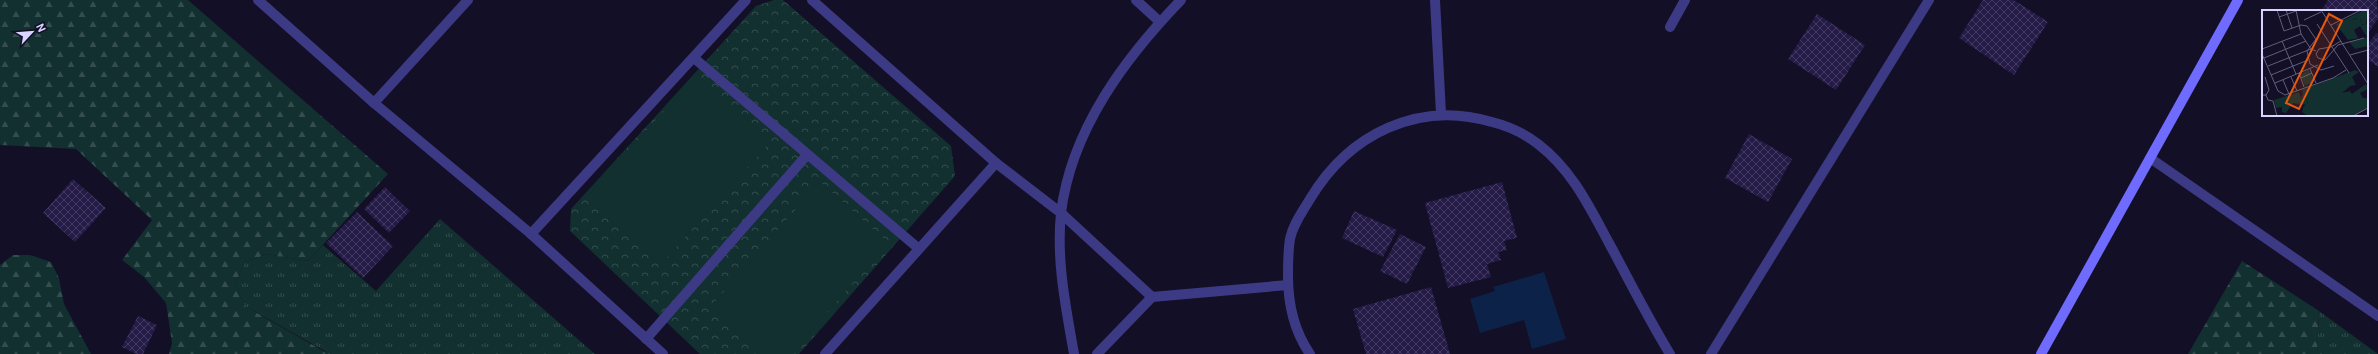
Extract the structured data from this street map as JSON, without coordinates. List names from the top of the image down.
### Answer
{
  "north": "top right"
}
